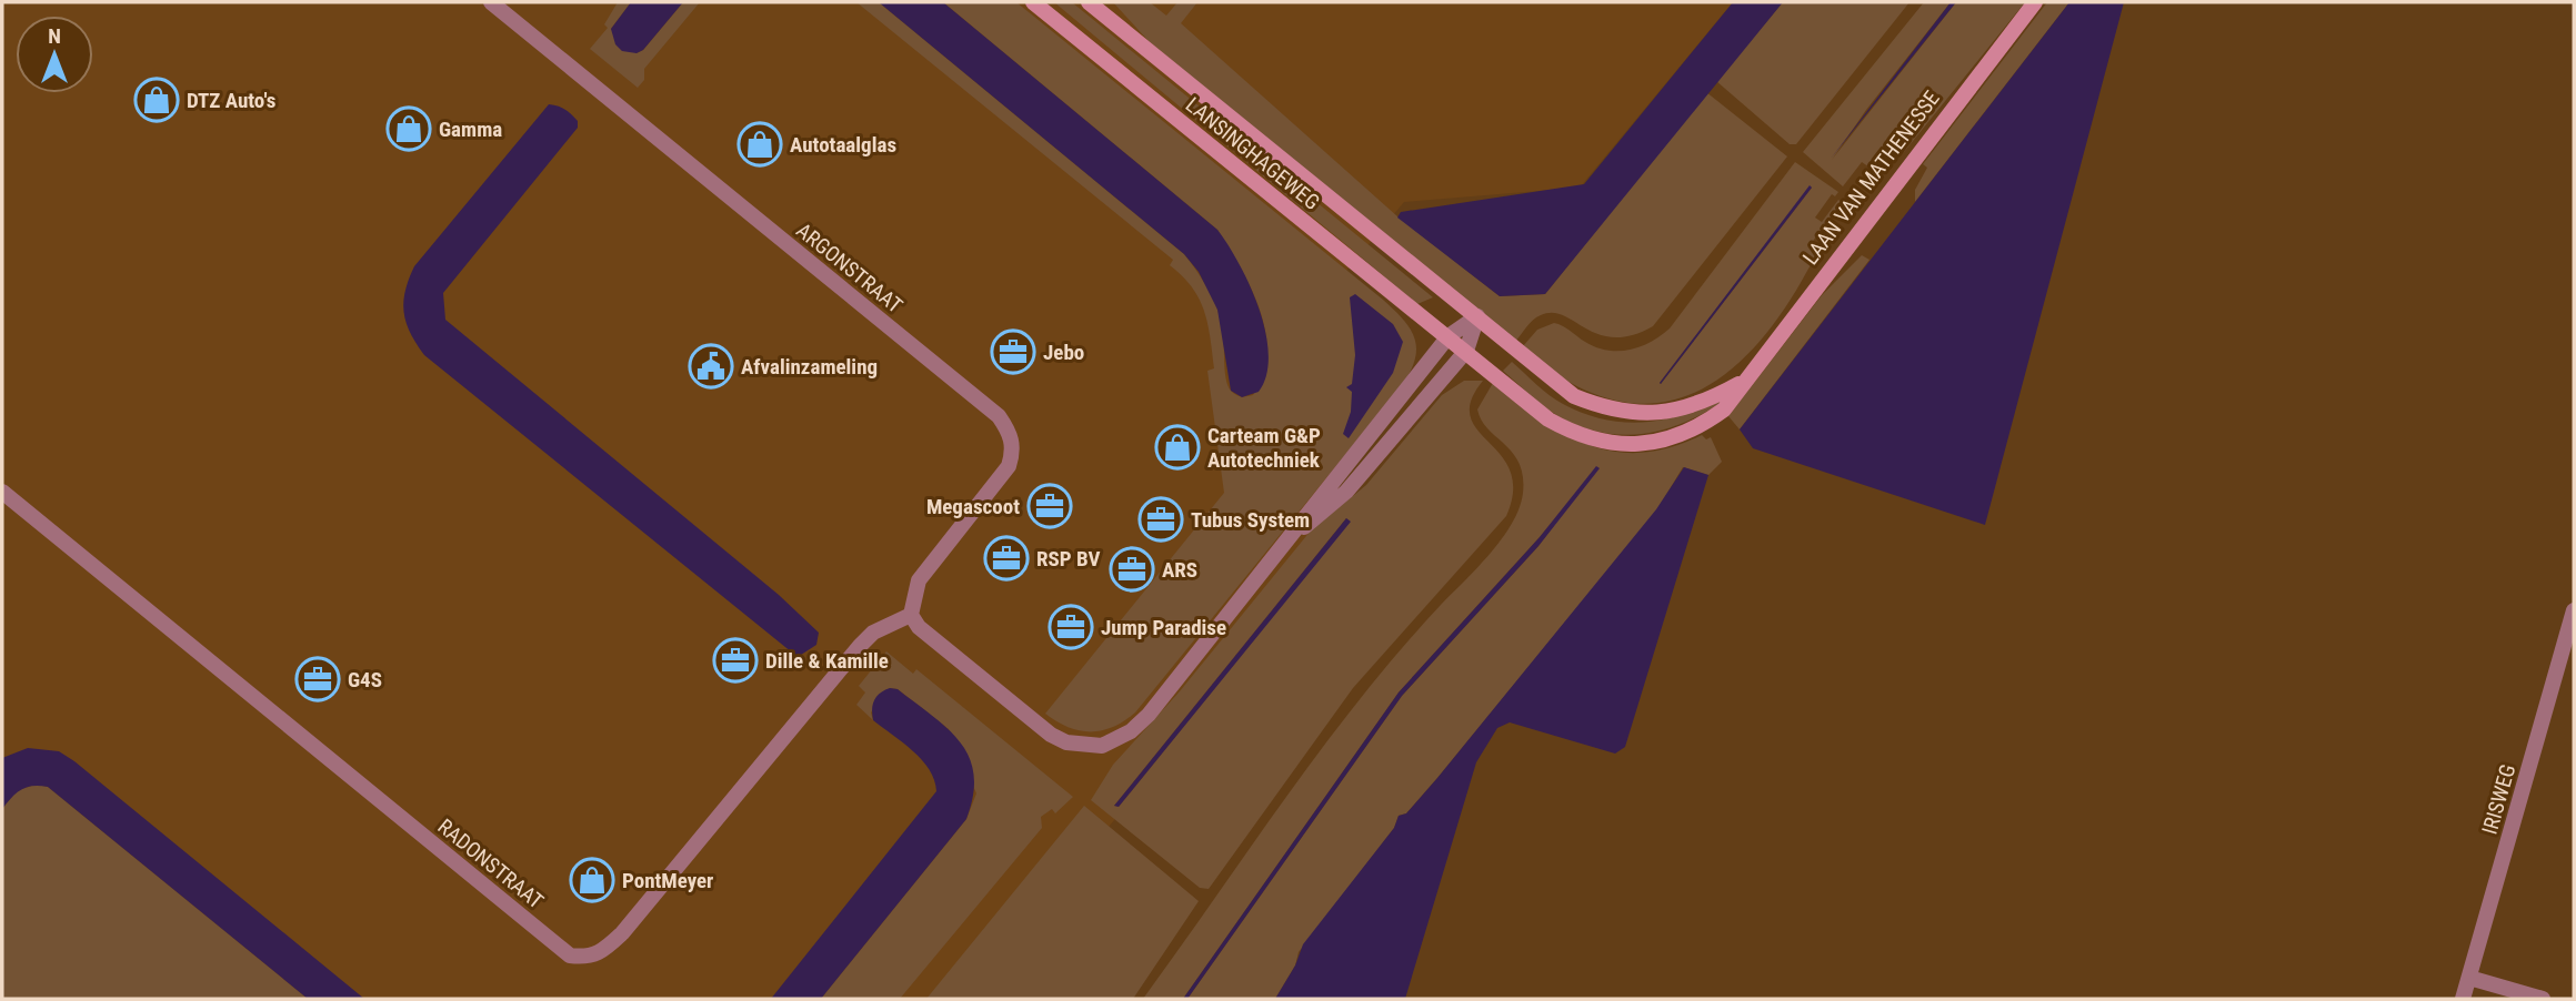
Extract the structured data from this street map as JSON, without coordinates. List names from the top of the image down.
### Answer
{
  "streets": {
    "street": [
      "LANSINGHAGEWEG",
      "LAAN VAN MATHENESSE",
      "ARGONSTRAAT",
      "IRISWEG",
      "RADONSTRAAT"
    ]
  },
  "crossings": [
    ["LANSINGHAGEWEG", "LAAN VAN MATHENESSE"],
    ["ARGONSTRAAT", "RADONSTRAAT"]
  ],
  "places": {
    "shop": [
      "DTZ Auto's",
      "Gamma",
      "Autotaalglas",
      "Carteam G&P Autotechniek",
      "PontMeyer"
    ],
    "office": [
      "Jebo",
      "Megascoot",
      "Tubus System",
      "RSP BV",
      "ARS",
      "Jump Paradise",
      "Dille & Kamille",
      "G4S"
    ],
    "public building": ["Afvalinzameling"]
  },
  "north": "top"
}
